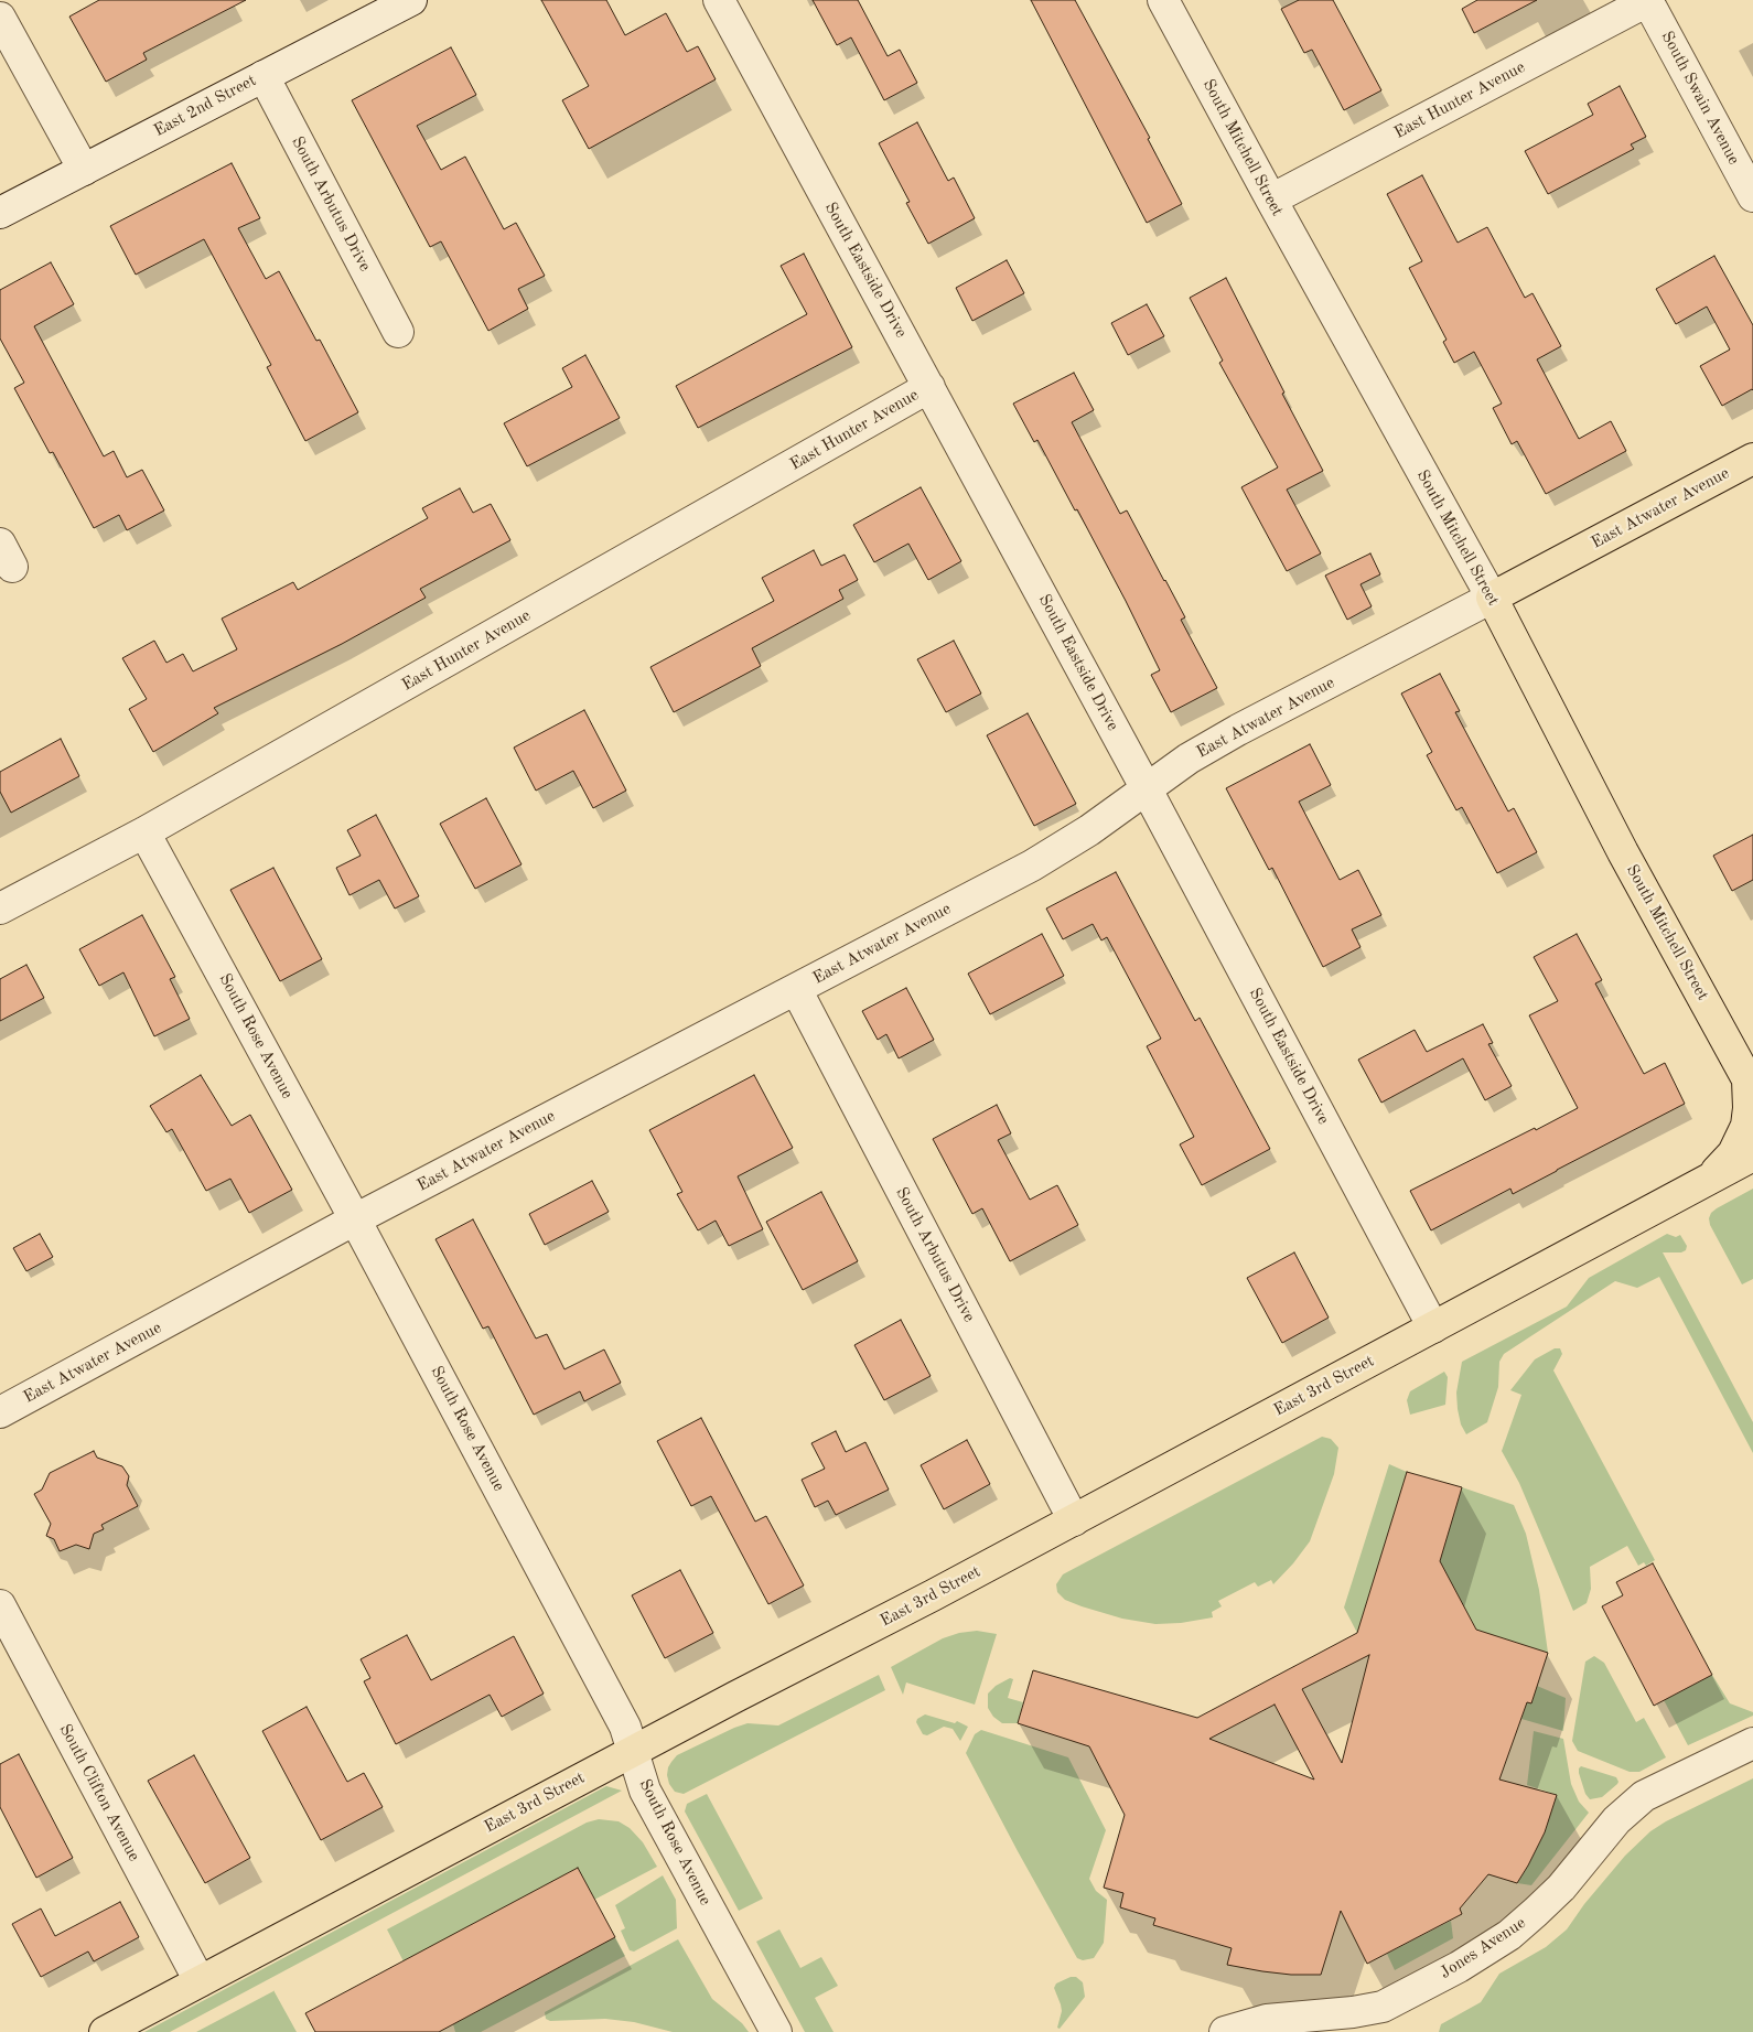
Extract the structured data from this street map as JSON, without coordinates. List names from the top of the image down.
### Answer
{
  "streets": {
    "main road": ["South Mitchell Street", "East Atwater Avenue", "East 3rd Street"],
    "street": [
      "South Swain Avenue",
      "East Hunter Avenue",
      "East 2nd Street",
      "South Arbutus Drive",
      "South Eastside Drive",
      "South Rose Avenue",
      "South Clifton Avenue",
      "Jones Avenue"
    ]
  },
  "crossings": [
    ["South Swain Avenue", "East Hunter Avenue"],
    ["East Hunter Avenue", "South Mitchell Street"],
    ["East Hunter Avenue", "South Eastside Drive"],
    ["East Hunter Avenue", "South Rose Avenue"],
    ["East 2nd Street", "South Arbutus Drive"],
    ["South Mitchell Street", "East Atwater Avenue"],
    ["South Mitchell Street", "East 3rd Street"],
    ["South Arbutus Drive", "East Atwater Avenue"],
    ["South Arbutus Drive", "East 3rd Street"],
    ["South Eastside Drive", "East Atwater Avenue"],
    ["South Eastside Drive", "East 3rd Street"],
    ["East Atwater Avenue", "South Rose Avenue"],
    ["South Rose Avenue", "East 3rd Street"],
    ["East 3rd Street", "South Clifton Avenue"]
  ]
}
